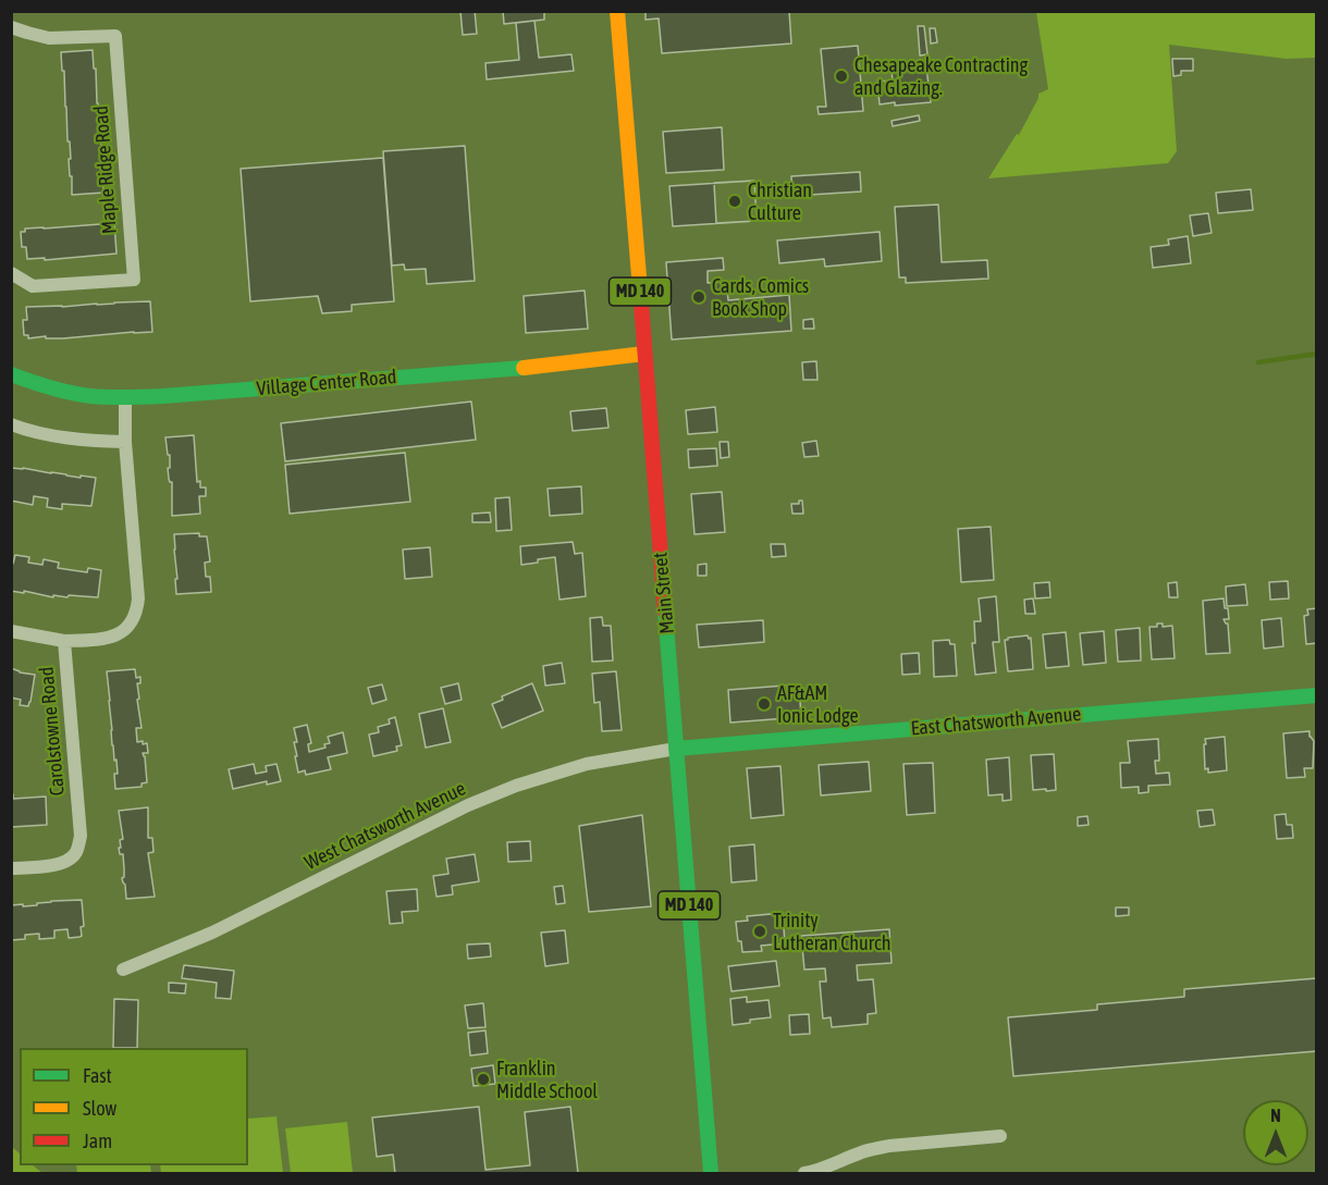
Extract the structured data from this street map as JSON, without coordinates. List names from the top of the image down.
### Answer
{
  "streets": {
    "street": [
      "Maple Ridge Road",
      "MD 140",
      "Village Center Road",
      "Main Street",
      "East Chatsworth Avenue",
      "Carolstowne Road",
      "West Chatsworth Avenue"
    ]
  },
  "crossings": [
    ["Village Center Road", "Main Street"],
    ["Village Center Road", "Carolstowne Road"],
    ["Main Street", "East Chatsworth Avenue"],
    ["Main Street", "West Chatsworth Avenue"],
    ["East Chatsworth Avenue", "West Chatsworth Avenue"]
  ],
  "places": [
    "Chesapeake Contracting and Glazing.",
    "Christian Culture",
    "Cards, Comics Book Shop",
    "AF&AM Ionic Lodge",
    "Trinity Lutheran Church",
    "Franklin Middle School"
  ],
  "legend": ["Fast", "Slow", "Jam"],
  "north": "top"
}
